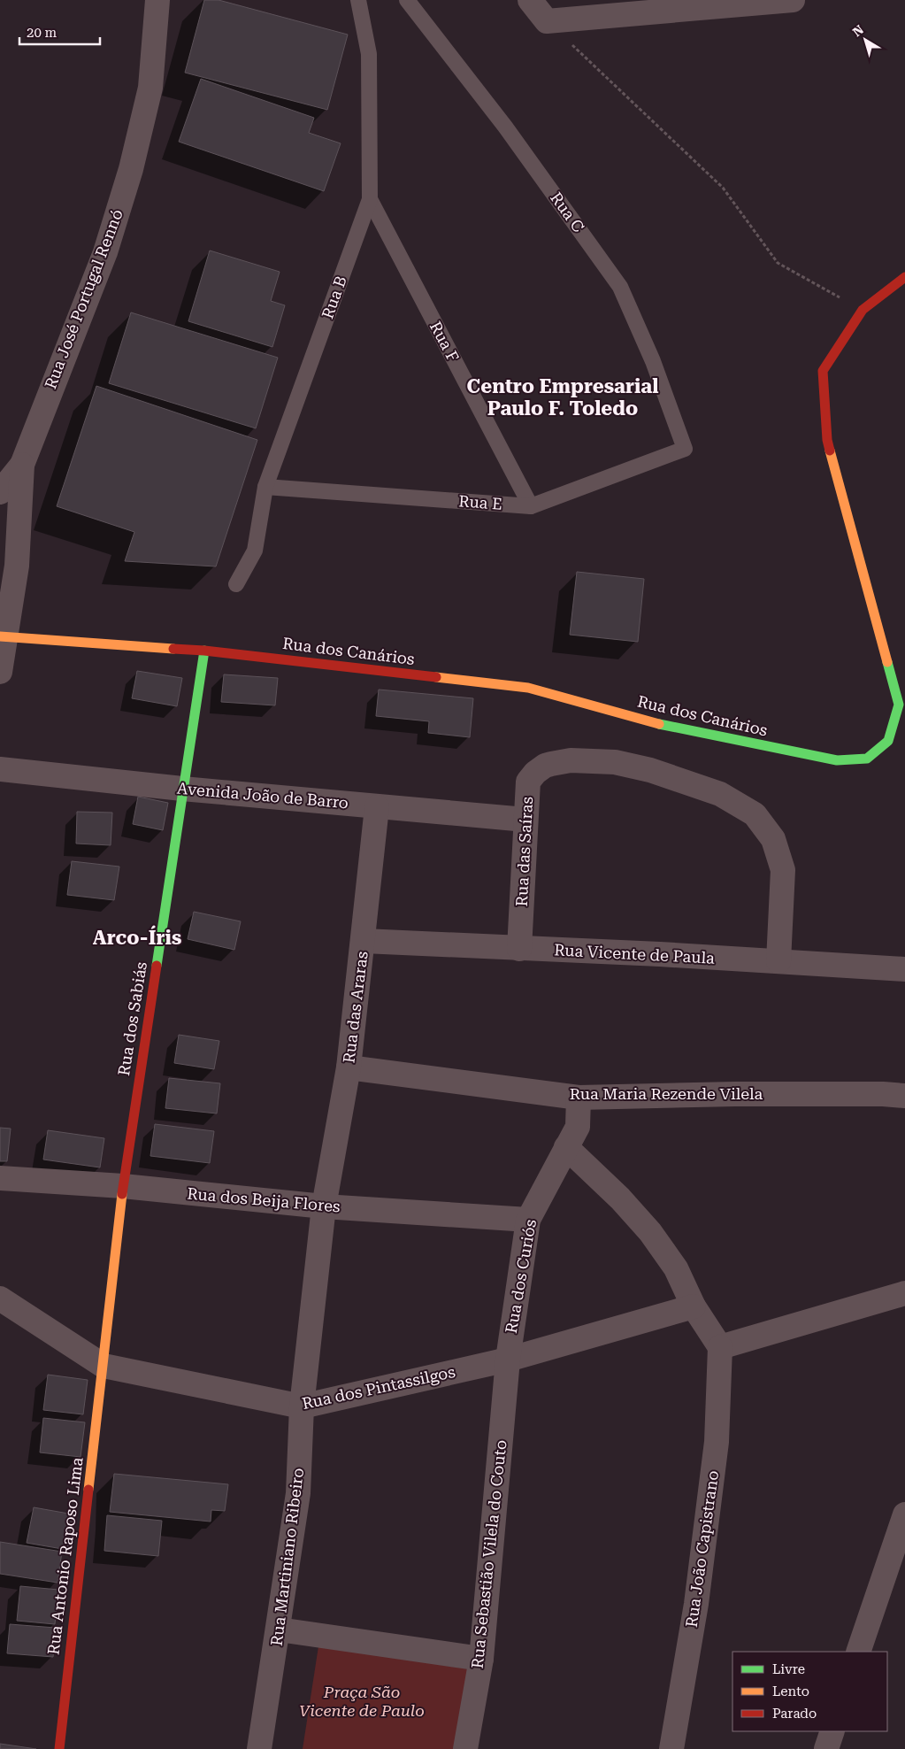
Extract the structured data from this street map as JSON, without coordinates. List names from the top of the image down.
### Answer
{
  "streets": {
    "street": [
      "Rua José Portugal Rennó",
      "Rua dos Canários",
      "Avenida João de Barro",
      "Rua das Saíras",
      "Rua Vicente de Paula",
      "Rua das Araras",
      "Rua dos Sabiás",
      "Rua Maria Rezende Vilela",
      "Rua dos Beija Flores",
      "Rua dos Curiós",
      "Rua dos Pintassilgos",
      "Rua João Capistrano",
      "Rua Sebastião Vilela do Couto",
      "Rua Antonio Raposo Lima",
      "Rua Martiniano Ribeiro"
    ],
    "lane": [
      "Rua C",
      "Rua B",
      "Rua F",
      "Rua E"
    ]
  },
  "crossings": [
    ["Rua C", "Rua E"],
    ["Rua B", "Rua F"],
    ["Rua B", "Rua E"],
    ["Rua F", "Rua E"],
    ["Rua dos Canários", "Rua dos Sabiás"],
    ["Avenida João de Barro", "Rua das Saíras"],
    ["Avenida João de Barro", "Rua das Araras"],
    ["Avenida João de Barro", "Rua dos Sabiás"],
    ["Rua das Saíras", "Rua Vicente de Paula"],
    ["Rua Vicente de Paula", "Rua das Araras"],
    ["Rua das Araras", "Rua Maria Rezende Vilela"],
    ["Rua das Araras", "Rua dos Beija Flores"],
    ["Rua das Araras", "Rua Martiniano Ribeiro"],
    ["Rua dos Sabiás", "Rua dos Beija Flores"],
    ["Rua dos Sabiás", "Rua dos Pintassilgos"],
    ["Rua dos Sabiás", "Rua Antonio Raposo Lima"],
    ["Rua Maria Rezende Vilela", "Rua dos Curiós"],
    ["Rua dos Beija Flores", "Rua dos Curiós"],
    ["Rua dos Beija Flores", "Rua Martiniano Ribeiro"],
    ["Rua dos Curiós", "Rua dos Pintassilgos"],
    ["Rua dos Curiós", "Rua Sebastião Vilela do Couto"],
    ["Rua dos Pintassilgos", "Rua Sebastião Vilela do Couto"],
    ["Rua dos Pintassilgos", "Rua Antonio Raposo Lima"],
    ["Rua dos Pintassilgos", "Rua Martiniano Ribeiro"]
  ],
  "districts": ["Centro Empresarial Paulo F. Toledo", "Arco-Íris"],
  "parks": ["Praça São Vicente de Paulo"],
  "legend": ["Livre", "Lento", "Parado"],
  "scale_bar": "20 m",
  "north": "top left"
}
